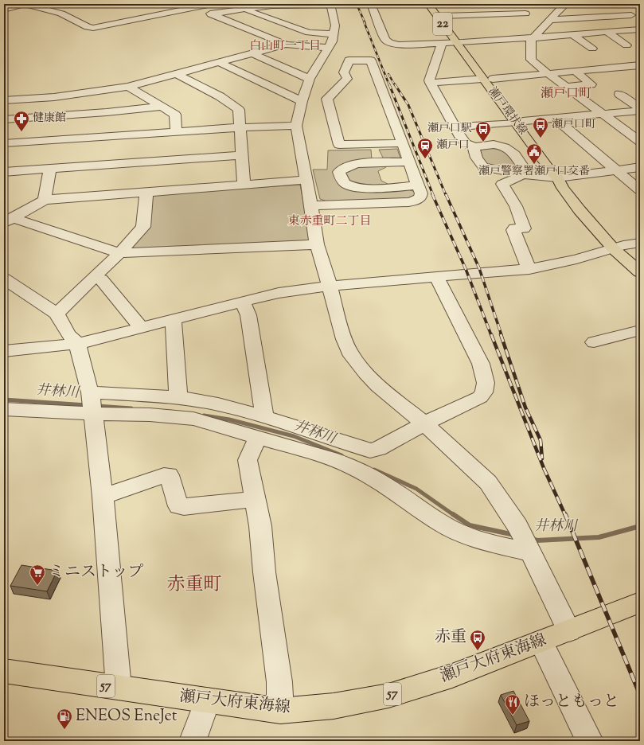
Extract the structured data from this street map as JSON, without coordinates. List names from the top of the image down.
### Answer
{
  "streets": {
    "main road": [
      "22",
      "瀬戸環状線",
      "瀬戸大府東海線",
      "57"
    ]
  },
  "districts": [
    "白山町一丁目",
    "瀬戸口町",
    "東赤重町二丁目",
    "赤重町"
  ],
  "water": ["井林川"],
  "places": {
    "pharmacy": ["健康館"],
    "bus stop": ["瀬戸口町", "瀬戸口駅", "赤重"],
    "station": ["瀬戸口"],
    "public building": ["瀬戸警察署瀬戸口交番"],
    "supermarket": ["ミニストップ"],
    "restaurant": ["ほっともっと"],
    "fuel station": ["ENEOS EneJet"]
  }
}
